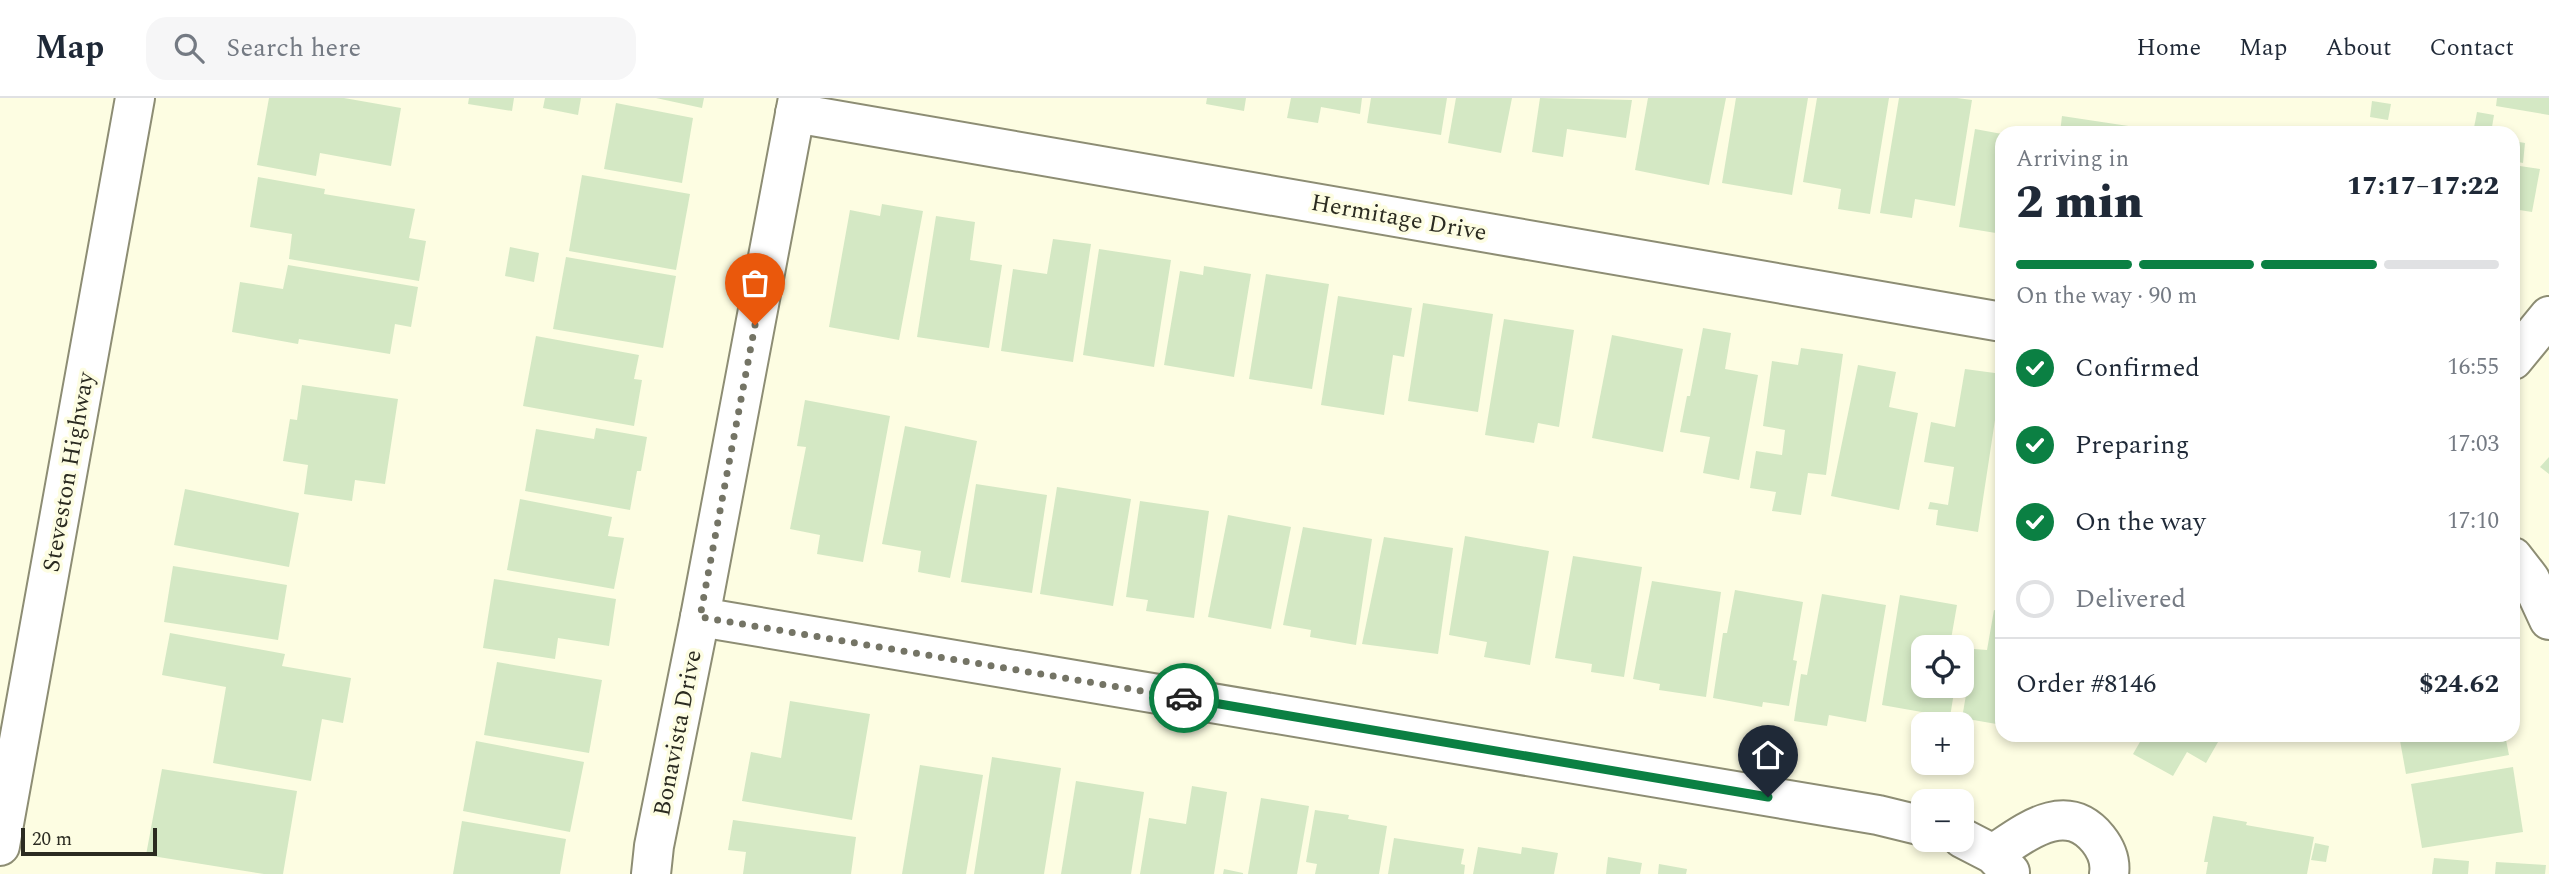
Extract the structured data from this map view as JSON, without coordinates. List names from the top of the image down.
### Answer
{
  "streets": {
    "street": ["Hermitage Drive", "Steveston Highway", "Bonavista Drive"]
  },
  "crossings": [
    ["Hermitage Drive", "Bonavista Drive"]
  ],
  "scale_bar": "20 m",
  "page": {
    "header": "Map",
    "search": "Search here",
    "nav": [
      "Home",
      "Map",
      "About",
      "Contact"
    ],
    "heading": ["2 min", "Arriving in", "17:17–17:22"],
    "panel": ["Order #8146", "$24.62"],
    "bar": "On the way · 90 m",
    "list": [
      ["Confirmed", "16:55"],
      ["Preparing", "17:03"],
      ["On the way", "17:10"],
      "Delivered"
    ],
    "map_buttons": ["+", "−"],
    "scale": "20 m"
  }
}
